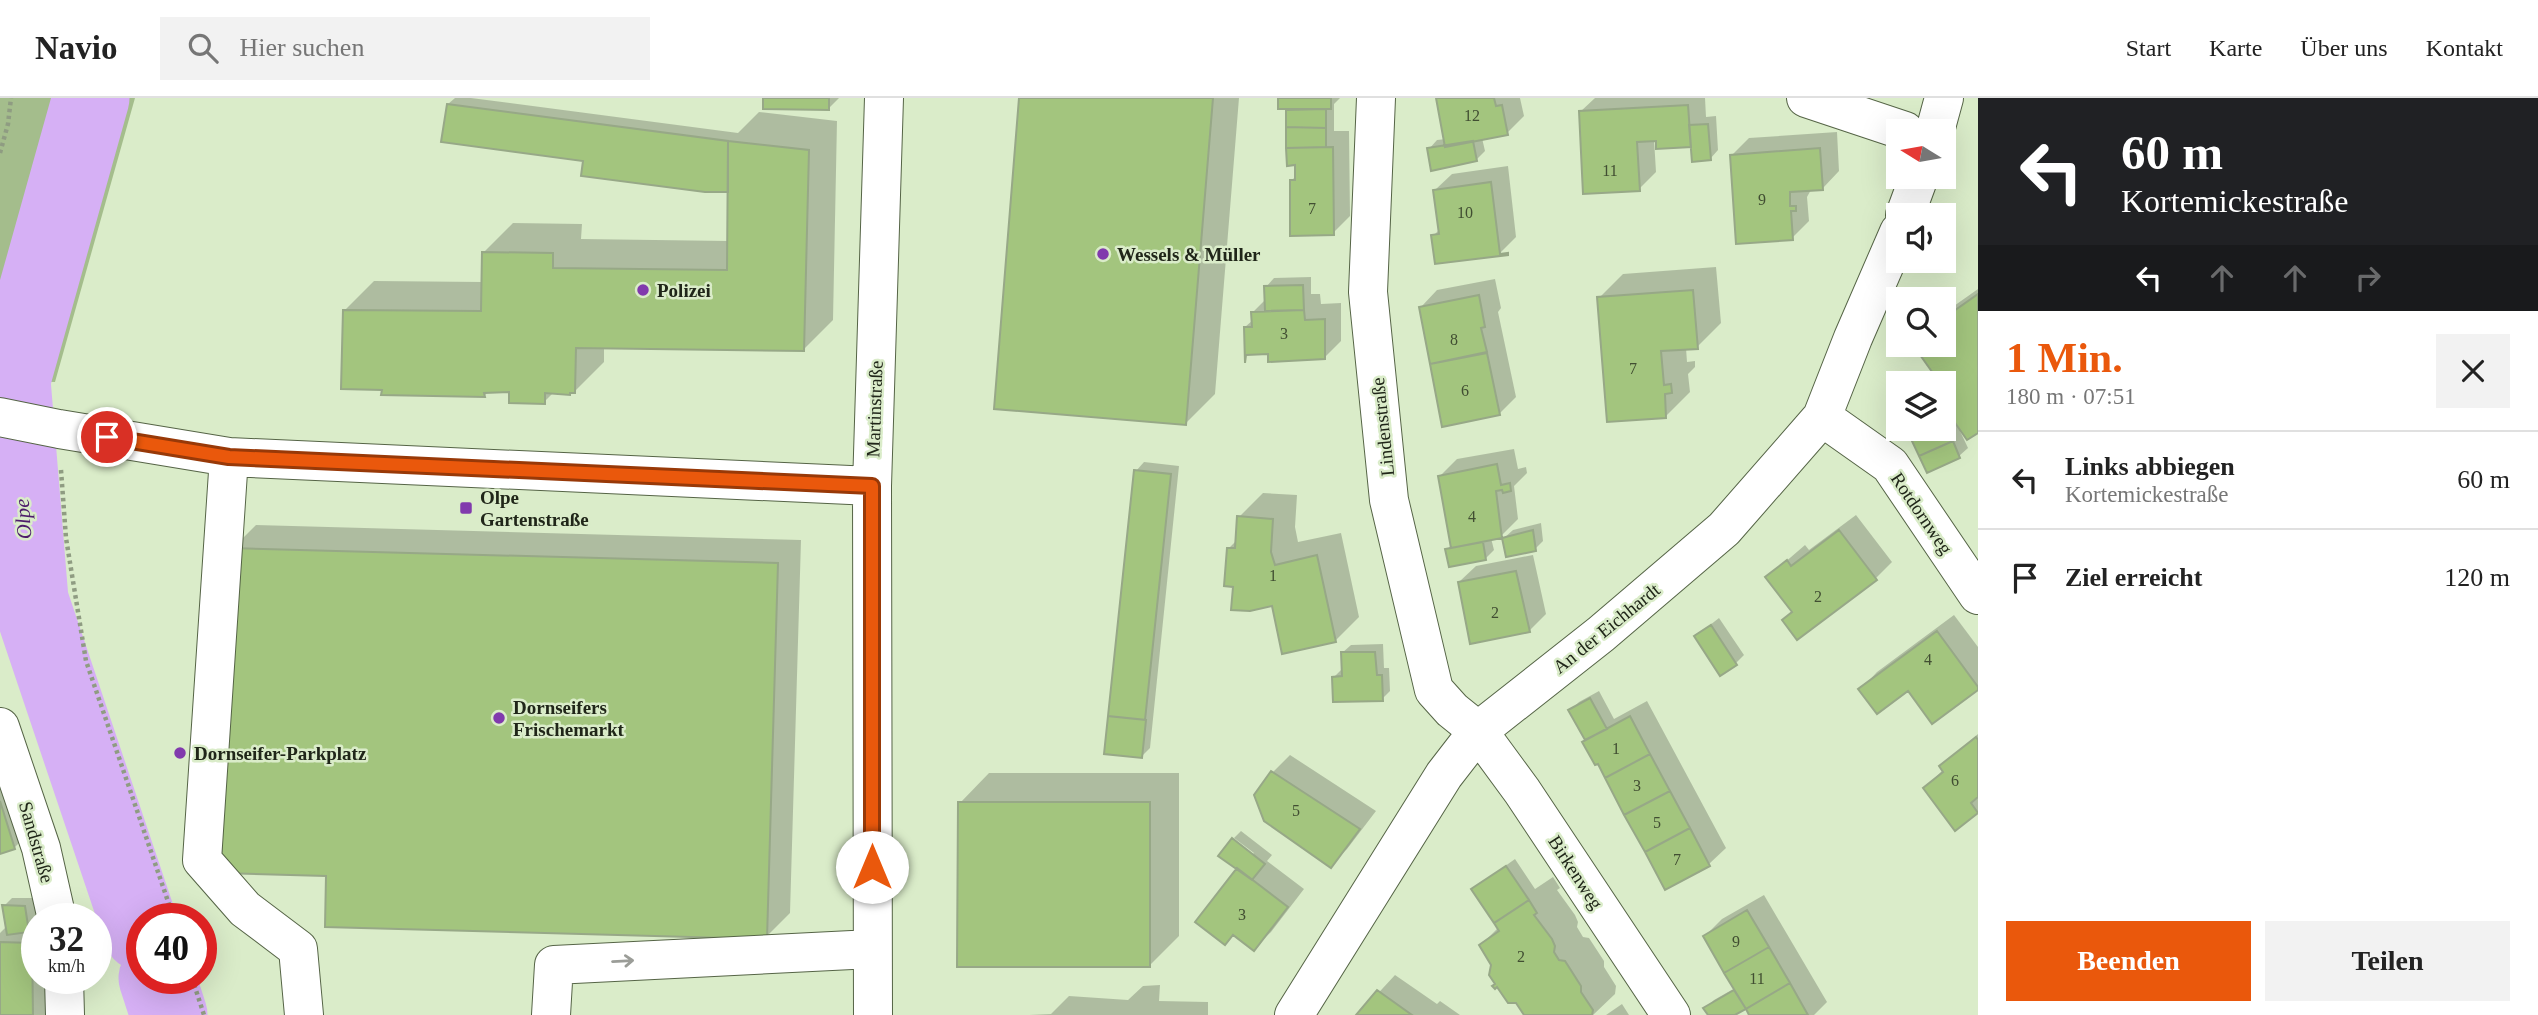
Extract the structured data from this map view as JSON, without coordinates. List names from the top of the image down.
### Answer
{
  "streets": {
    "street": [
      "Martinstraße",
      "Lindenstraße",
      "Rotdornweg",
      "An der Eichhardt",
      "Sandstraße",
      "Birkenweg"
    ]
  },
  "crossings": [
    ["Lindenstraße", "An der Eichhardt"],
    ["Lindenstraße", "Birkenweg"],
    ["Rotdornweg", "An der Eichhardt"],
    ["An der Eichhardt", "Birkenweg"]
  ],
  "water": ["Olpe"],
  "places": {
    "other": [
      "Wessels & Müller",
      "Polizei",
      "Dornseifers Frischemarkt",
      "Dornseifer-Parkplatz"
    ],
    "transit": ["Olpe Gartenstraße"]
  },
  "house_numbers": [
    "12",
    "11",
    "9",
    "7",
    "10",
    "3",
    "8",
    "7",
    "6",
    "4",
    "1",
    "2",
    "2",
    "4",
    "1",
    "6",
    "3",
    "5",
    "5",
    "7",
    "3",
    "9",
    "2",
    "11"
  ],
  "north": "left",
  "page": {
    "header": "Navio",
    "search": "Hier suchen",
    "nav": [
      "Start",
      "Karte",
      "Über uns",
      "Kontakt"
    ],
    "turn": ["60 m", "Kortemickestraße"],
    "heading": ["1 Min.", "180 m · 07:51"],
    "list": [
      {
        "name": "Links abbiegen",
        "note": "Kortemickestraße",
        "value": "60 m"
      },
      {
        "name": "Ziel erreicht",
        "value": "120 m"
      }
    ],
    "speed": "32 km/h",
    "limit": "40",
    "buttons": ["Beenden", "Teilen"]
  }
}
